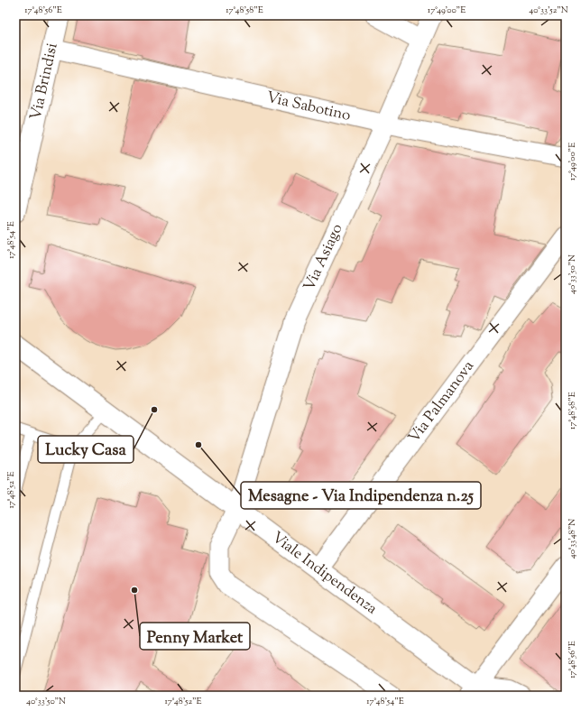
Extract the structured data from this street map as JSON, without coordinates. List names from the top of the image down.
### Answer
{
  "streets": {
    "main road": ["Via Brindisi", "Viale Indipendenza"],
    "street": ["Via Sabotino", "Via Asiago", "Via Palmanova"]
  },
  "crossings": [
    ["Via Brindisi", "Via Sabotino"],
    ["Via Sabotino", "Via Asiago"],
    ["Via Asiago", "Viale Indipendenza"],
    ["Via Palmanova", "Viale Indipendenza"]
  ],
  "places": ["Lucky Casa", "Mesagne - Via Indipendenza n.25", "Penny Market"],
  "coordinates": [
    "17°48'56\"E",
    "17°48'58\"E",
    "17°49'00\"E",
    "40°33'52\"N",
    "17°48'54\"E",
    "40°33'50\"N",
    "17°48'52\"E",
    "40°33'48\"N"
  ]
}
